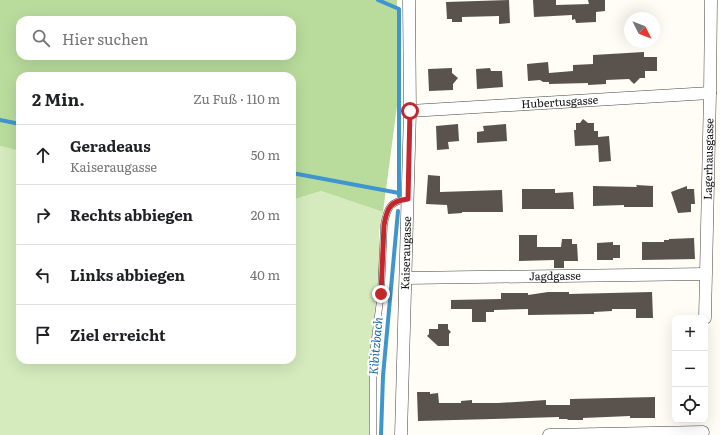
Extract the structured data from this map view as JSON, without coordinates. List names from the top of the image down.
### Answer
{
  "streets": {
    "street": [
      "Hubertusgasse",
      "Lagerhausgasse",
      "Kaiseraugasse",
      "Jagdgasse"
    ]
  },
  "crossings": [
    ["Hubertusgasse", "Lagerhausgasse"],
    ["Hubertusgasse", "Kaiseraugasse"],
    ["Lagerhausgasse", "Jagdgasse"],
    ["Kaiseraugasse", "Jagdgasse"]
  ],
  "water": ["Kibitzbach"],
  "north": "bottom right",
  "page": {
    "search": "Hier suchen",
    "heading": ["2 Min.", "Zu Fuß · 110 m"],
    "list": [
      ["Geradeaus", "Kaiseraugasse", "50 m"],
      ["Rechts abbiegen", "20 m"],
      ["Links abbiegen", "40 m"],
      "Ziel erreicht"
    ],
    "map_buttons": ["+", "−"]
  }
}
